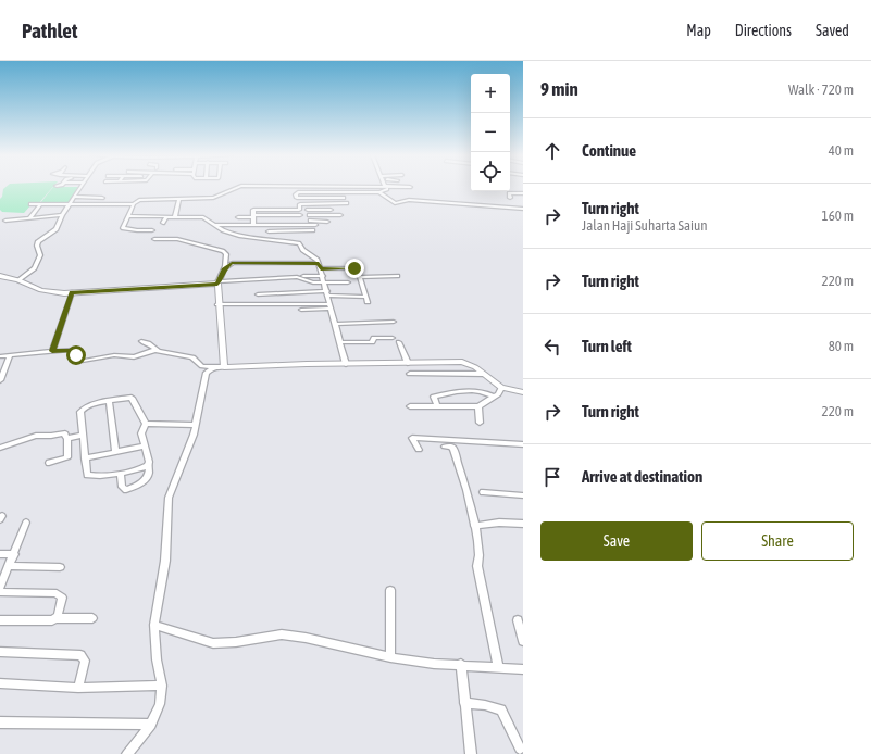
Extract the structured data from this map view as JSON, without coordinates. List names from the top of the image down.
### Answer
{
  "page": {
    "header": "Pathlet",
    "nav": ["Map", "Directions", "Saved"],
    "heading": ["9 min", "Walk · 720 m"],
    "map_buttons": ["+", "−"],
    "list": [
      ["Continue", "40 m"],
      ["Turn right", "Jalan Haji Suharta Saiun", "160 m"],
      ["Turn right", "220 m"],
      ["Turn left", "80 m"],
      ["Turn right", "220 m"],
      "Arrive at destination"
    ],
    "buttons": ["Save", "Share"]
  }
}
